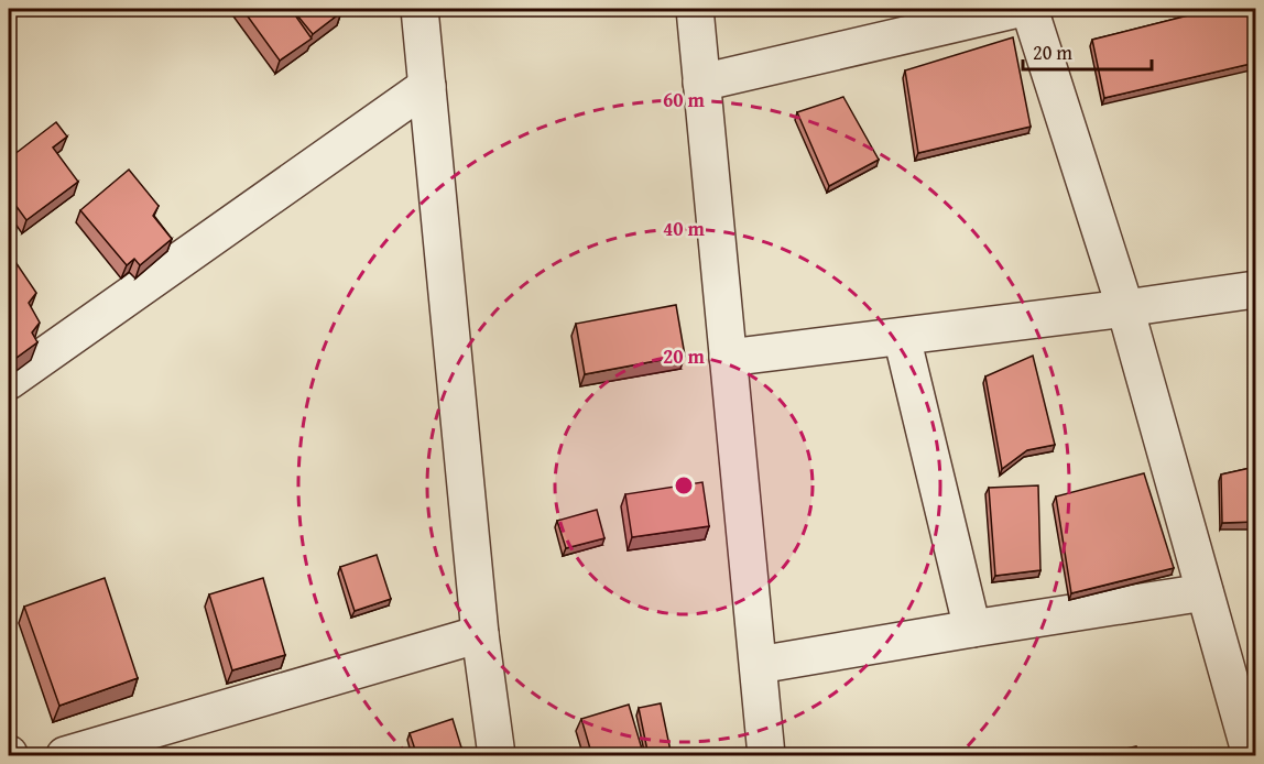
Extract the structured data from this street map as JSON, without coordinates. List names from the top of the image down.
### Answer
{
  "scale_bar": "20 m",
  "rings": ["60 m", "40 m", "20 m"]
}
